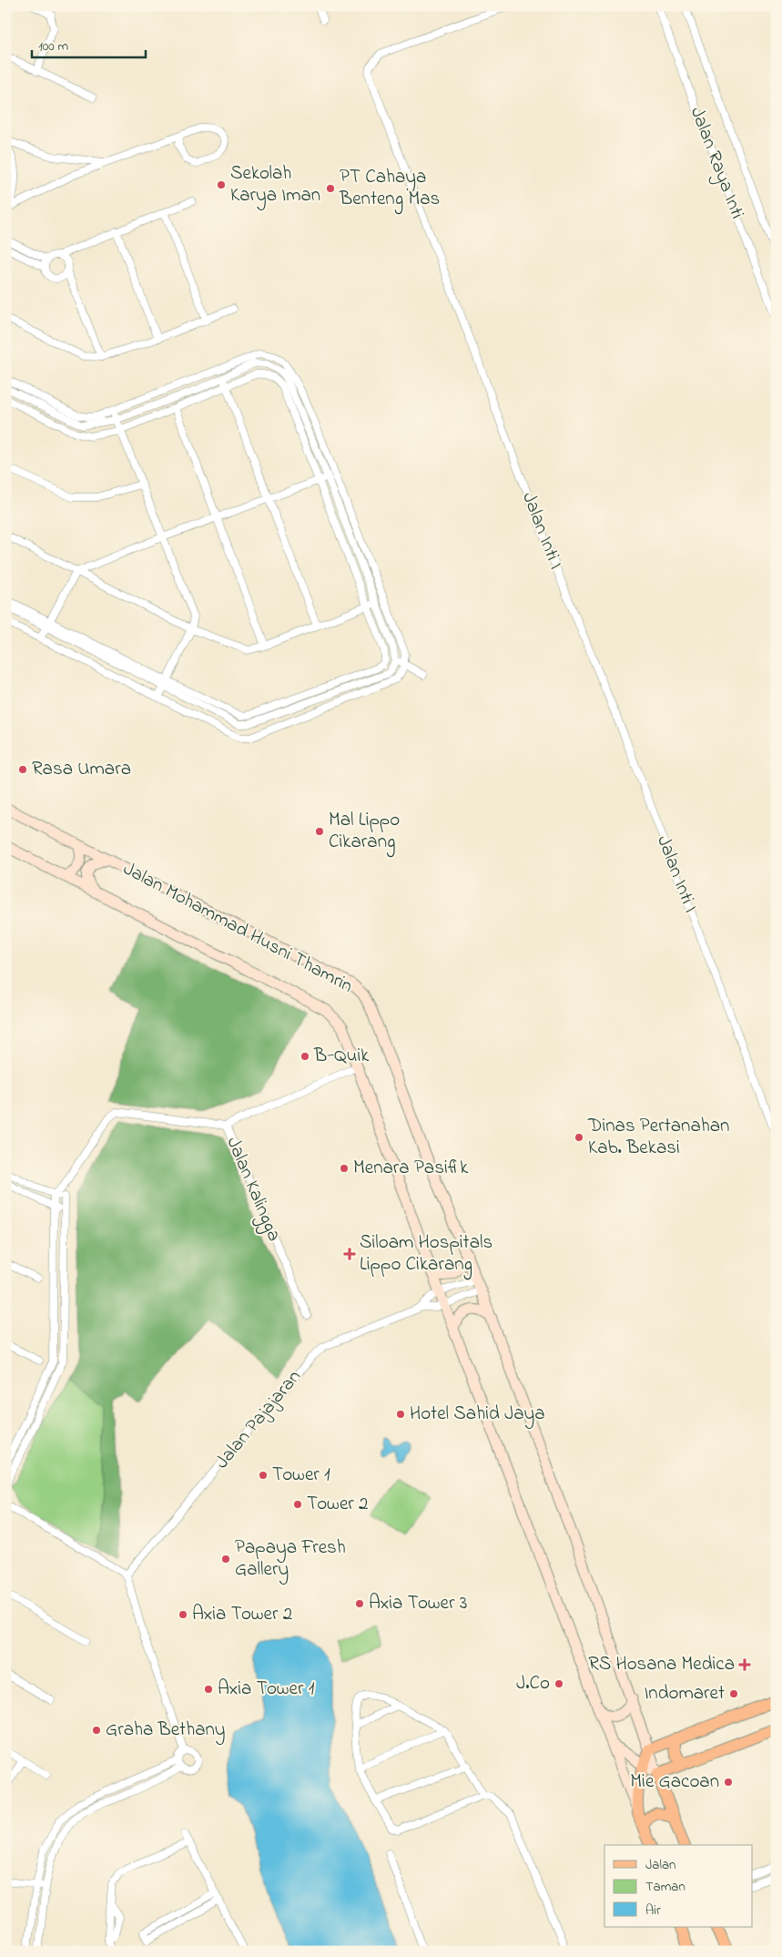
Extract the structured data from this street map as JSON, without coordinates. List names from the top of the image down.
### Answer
{
  "streets": {
    "main road": ["Jalan Mohammad Husni Thamrin"],
    "street": [
      "Jalan Raya Inti",
      "Jalan Inti I",
      "Jalan Kalingga",
      "Jalan Pajajaran"
    ]
  },
  "crossings": [
    ["Jalan Mohammad Husni Thamrin", "Jalan Pajajaran"]
  ],
  "places": {
    "other": [
      "Sekolah Karya Iman",
      "PT Cahaya Benteng Mas",
      "Rasa Umara",
      "Mal Lippo Cikarang",
      "B-Quik",
      "Dinas Pertanahan Kab. Bekasi",
      "Menara Pasifik",
      "Hotel Sahid Jaya",
      "Tower 1",
      "Tower 2",
      "Papaya Fresh Gallery",
      "Axia Tower 3",
      "Axia Tower 2",
      "J.Co",
      "Axia Tower 1",
      "Indomaret",
      "Graha Bethany",
      "Mie Gacoan"
    ],
    "health": ["Siloam Hospitals Lippo Cikarang", "RS Hosana Medica"]
  },
  "legend": ["Jalan", "Taman", "Air"],
  "scale_bar": "100 m"
}
